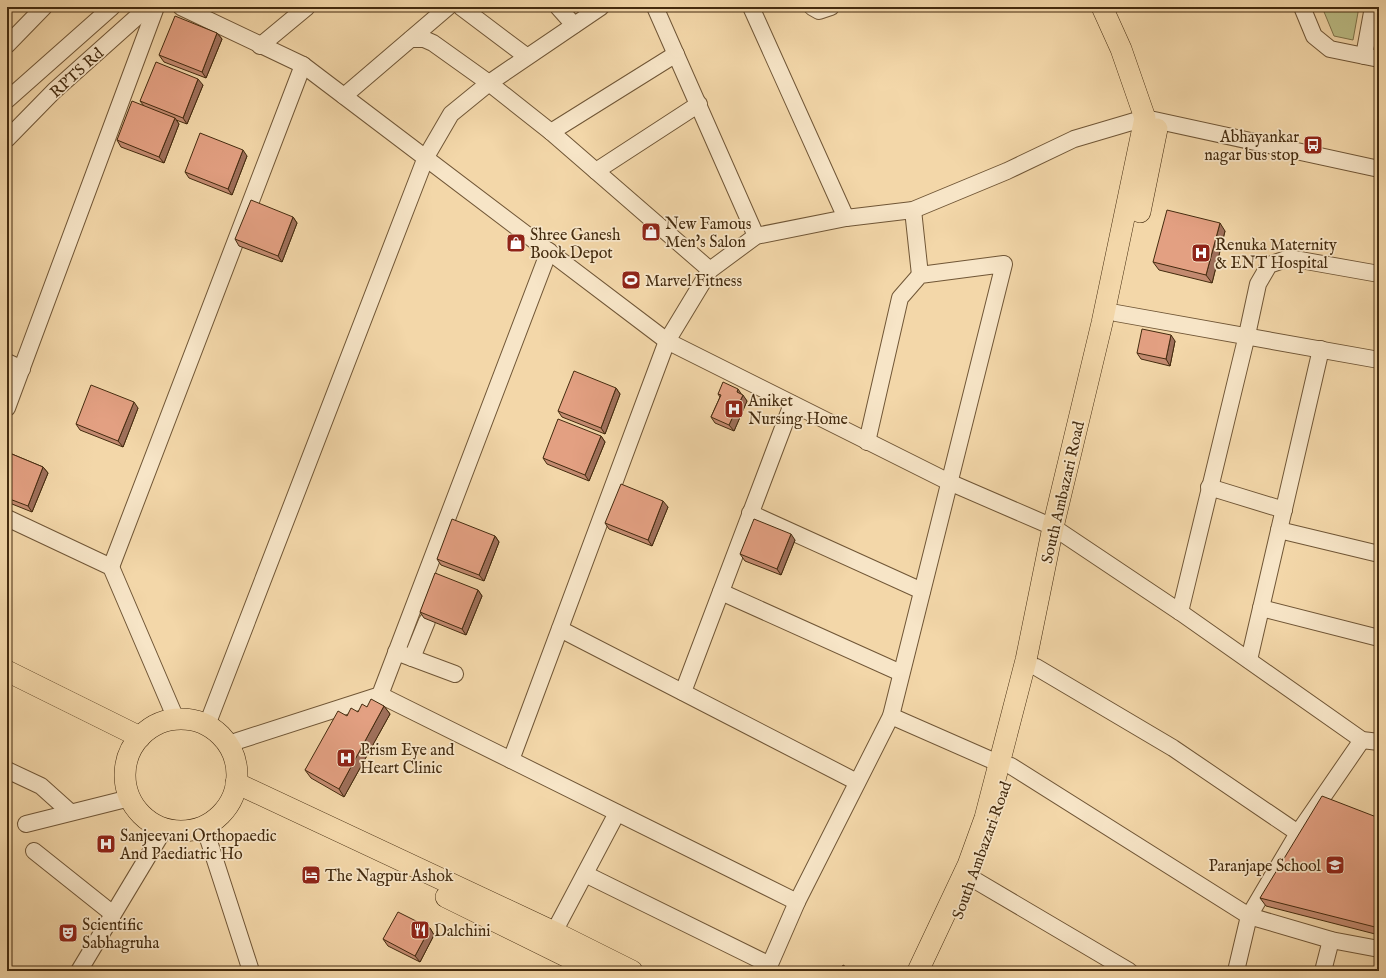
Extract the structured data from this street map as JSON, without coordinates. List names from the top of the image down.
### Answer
{
  "streets": {
    "main road": ["South Ambazari Road"],
    "street": ["RPTS Rd"]
  },
  "places": {
    "bus stop": ["Abhayankar nagar bus stop"],
    "shop": ["New Famous Men's Salon", "Shree Ganesh Book Depot"],
    "hospital": [
      "Renuka Maternity & ENT Hospital",
      "Aniket Nursing Home",
      "Prism Eye and Heart Clinic",
      "Sanjeevani Orthopaedic And Paediatric Ho"
    ],
    "sports": ["Marvel Fitness"],
    "school or university": ["Paranjape School"],
    "hotel": ["The Nagpur Ashok"],
    "restaurant": ["Dalchini"],
    "theatre": ["Scientific Sabhagruha"]
  }
}
